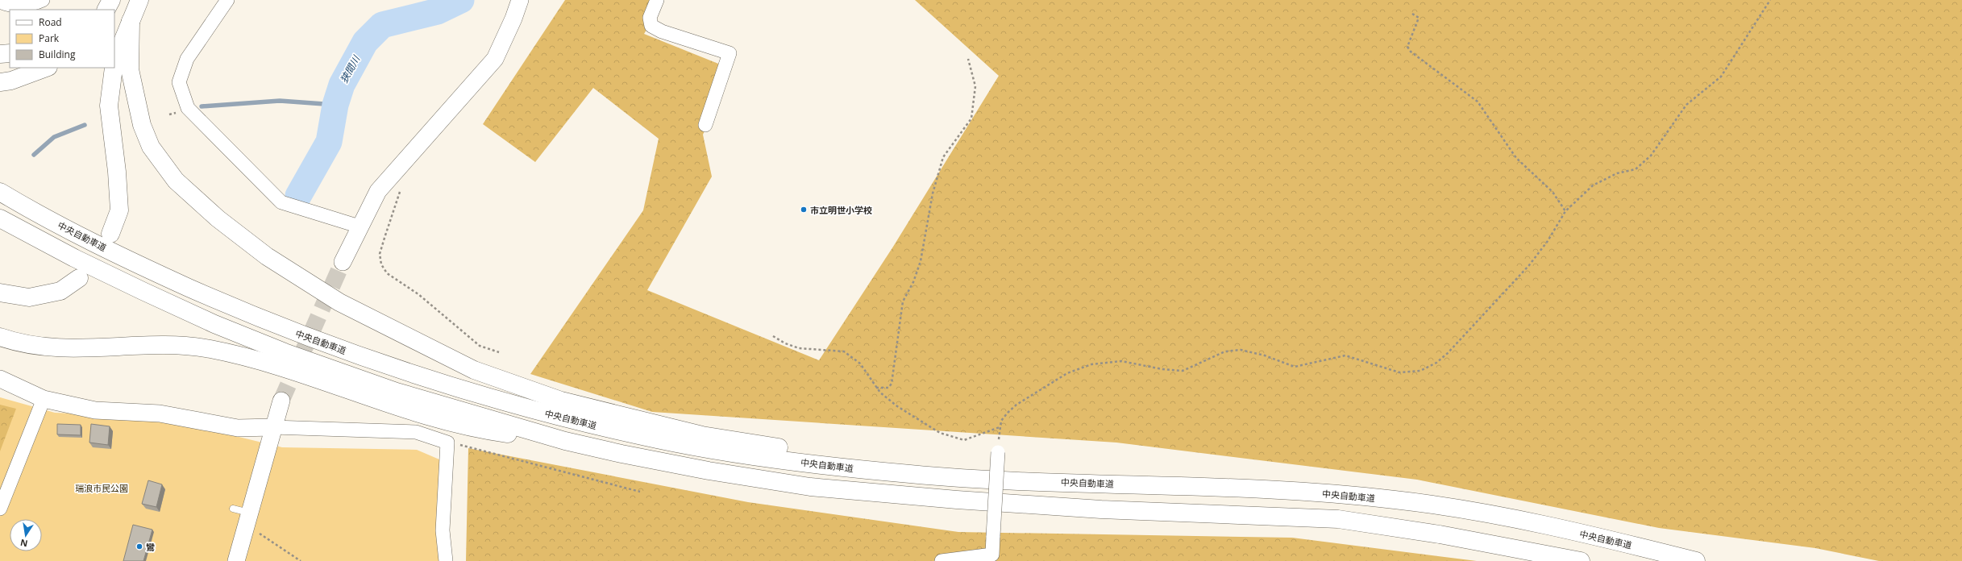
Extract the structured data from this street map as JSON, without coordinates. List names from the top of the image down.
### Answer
{
  "streets": {
    "highway": ["中央自動車道"]
  },
  "water": ["狭間川"],
  "parks": ["瑞浪市民公園"],
  "places": ["市立明世小学校", "鸞"],
  "legend": ["Road", "Park", "Building"],
  "north": "bottom"
}
